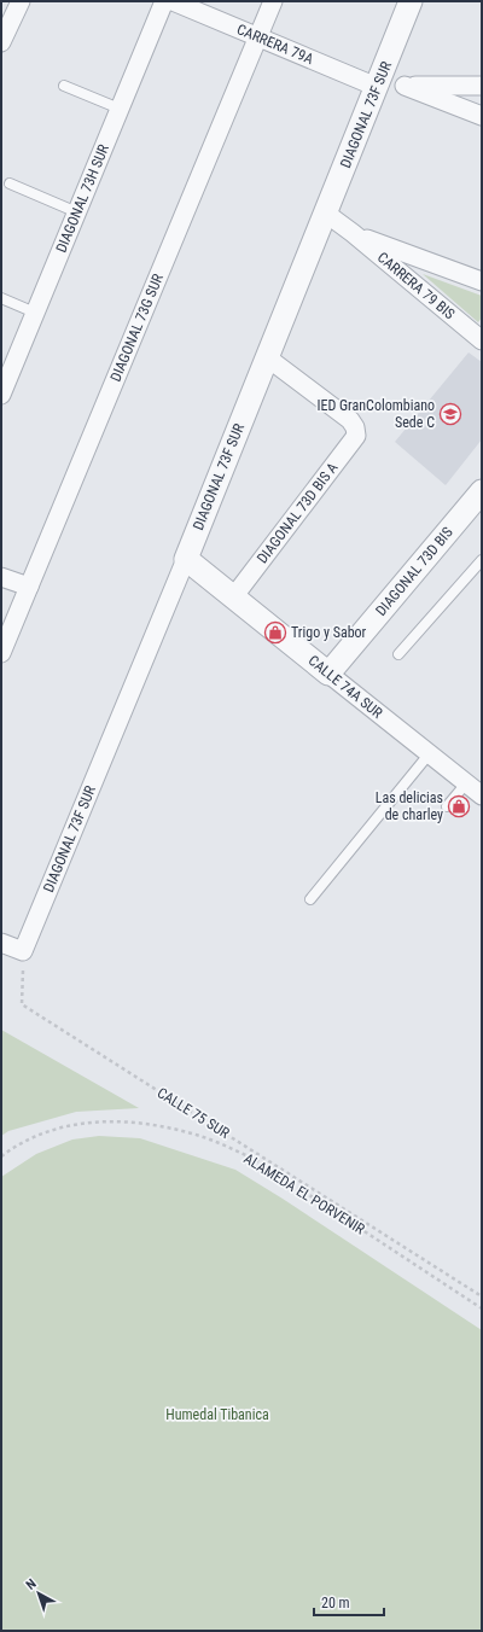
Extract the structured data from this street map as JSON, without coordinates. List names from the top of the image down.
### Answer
{
  "streets": {
    "street": [
      "CARRERA 79A",
      "DIAGONAL 73F SUR",
      "DIAGONAL 73H SUR",
      "CARRERA 79 BIS",
      "DIAGONAL 73G SUR",
      "DIAGONAL 73D BIS A",
      "DIAGONAL 73D BIS",
      "CALLE 74A SUR"
    ],
    "path": ["CALLE 75 SUR", "ALAMEDA EL PORVENIR"]
  },
  "crossings": [
    ["CARRERA 79A", "DIAGONAL 73F SUR"],
    ["CARRERA 79A", "DIAGONAL 73G SUR"],
    ["DIAGONAL 73F SUR", "CARRERA 79 BIS"],
    ["DIAGONAL 73F SUR", "DIAGONAL 73D BIS A"],
    ["DIAGONAL 73F SUR", "CALLE 74A SUR"],
    ["DIAGONAL 73F SUR", "CALLE 75 SUR"],
    ["DIAGONAL 73D BIS A", "CALLE 74A SUR"],
    ["DIAGONAL 73D BIS", "CALLE 74A SUR"]
  ],
  "parks": ["Humedal Tibanica"],
  "places": {
    "school or university": ["IED GranColombiano Sede C"],
    "shop": ["Trigo y Sabor", "Las delicias de charley"]
  },
  "scale_bar": "20 m",
  "north": "top left"
}
